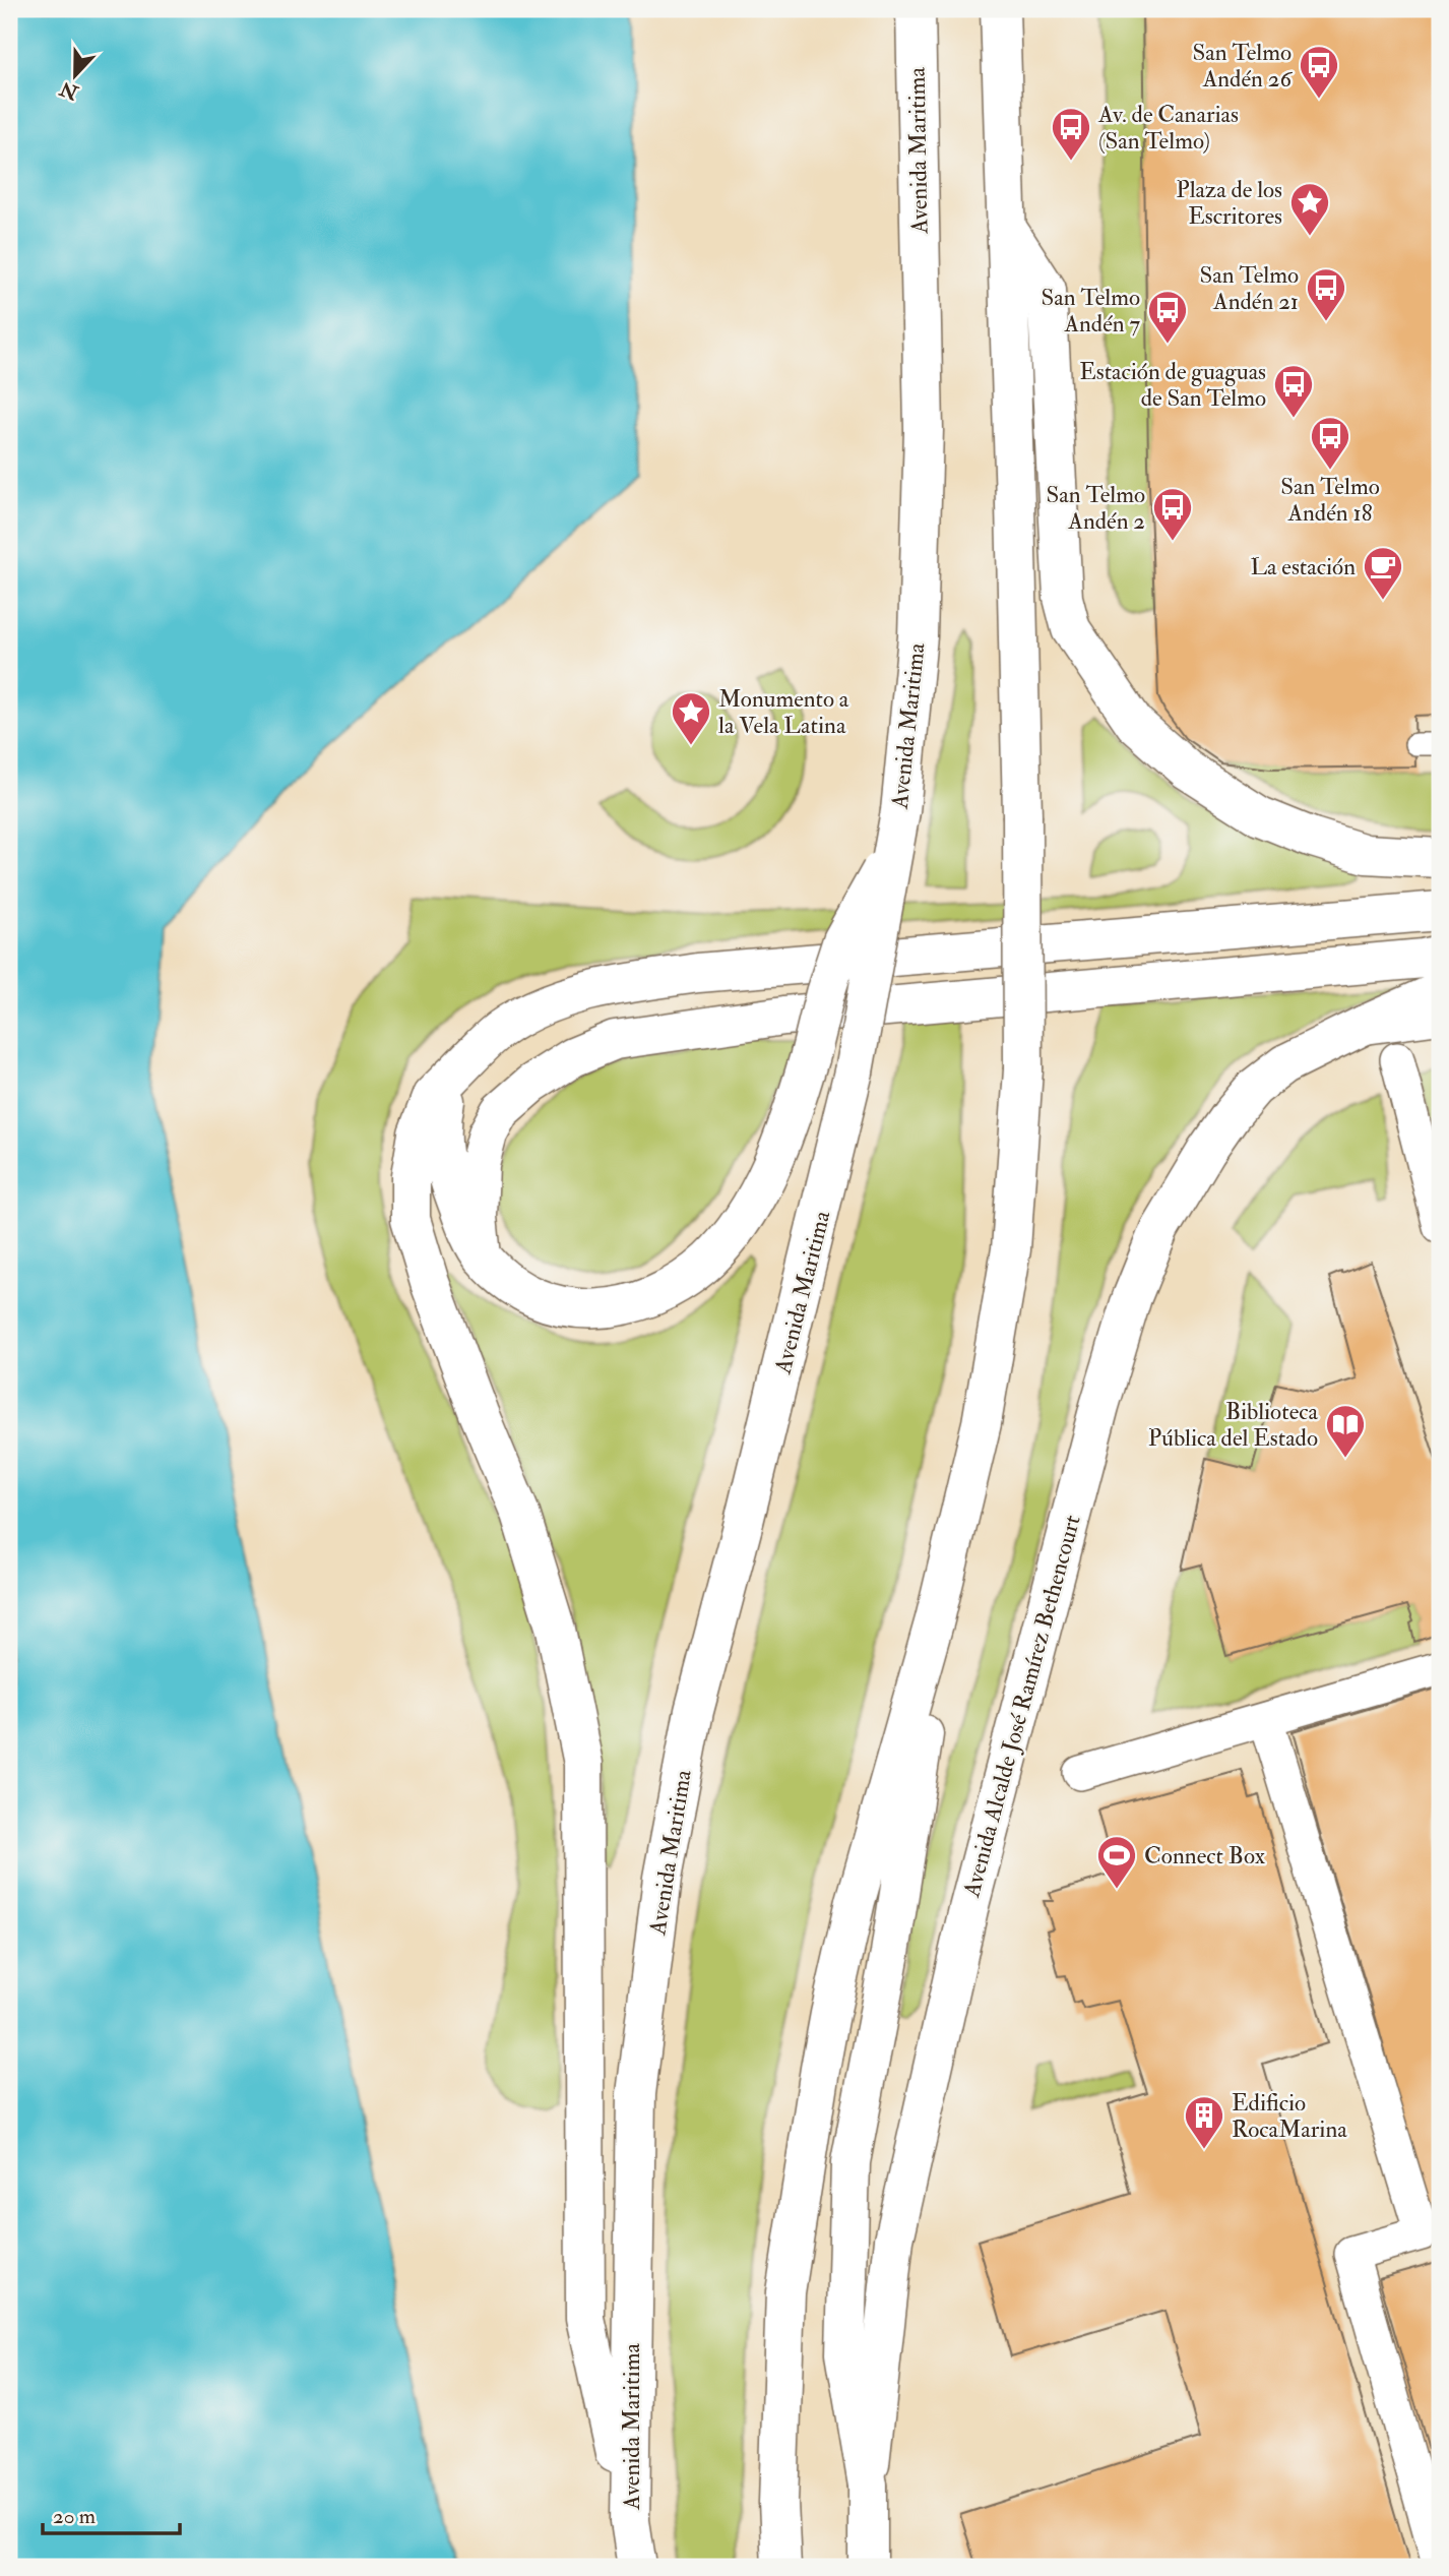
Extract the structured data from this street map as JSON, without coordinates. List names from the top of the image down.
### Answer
{
  "streets": {
    "main road": ["Avenida Maritima", "Avenida Alcalde José Ramírez Bethencourt"]
  },
  "places": {
    "bus stop": [
      "San Telmo Andén 26",
      "Av. de Canarias (San Telmo)",
      "San Telmo Andén 21",
      "San Telmo Andén 7",
      "Estación de guaguas de San Telmo",
      "San Telmo Andén 18",
      "San Telmo Andén 2"
    ],
    "place": ["Plaza de los Escritores", "Monumento a la Vela Latina"],
    "cafe": ["La estación"],
    "library": ["Biblioteca Pública del Estado"],
    "sports": ["Connect Box"],
    "building": ["Edificio RocaMarina"]
  },
  "scale_bar": "20 m",
  "north": "bottom"
}
